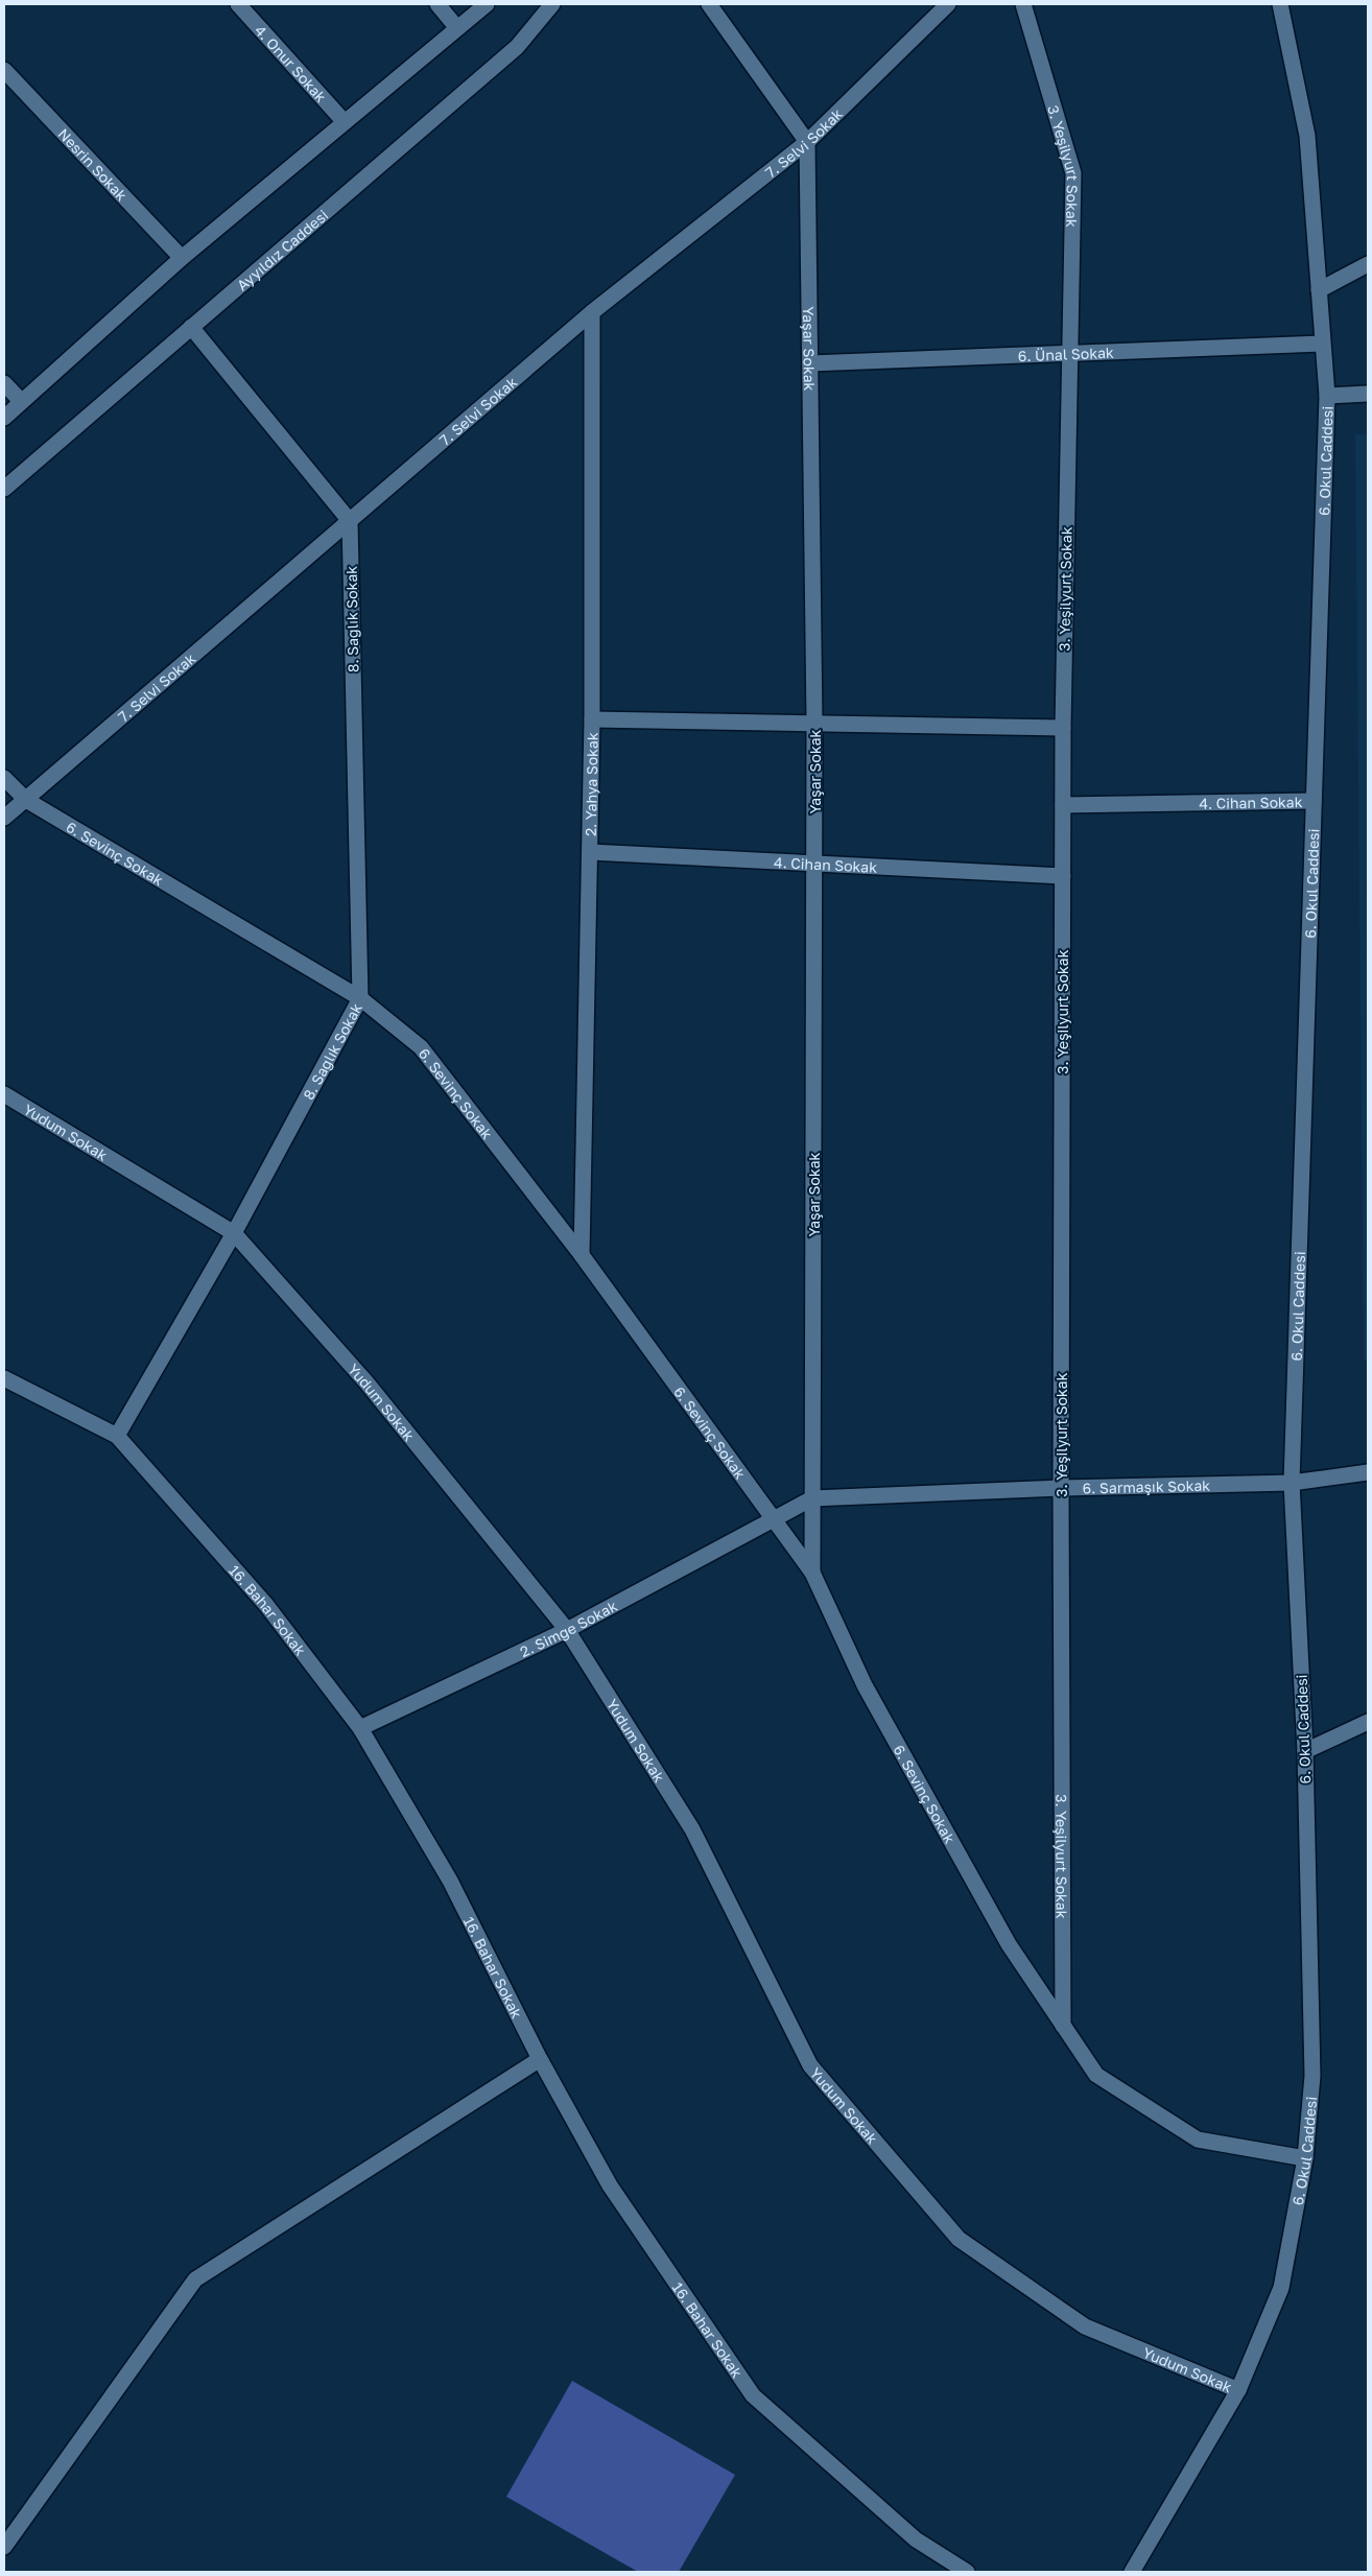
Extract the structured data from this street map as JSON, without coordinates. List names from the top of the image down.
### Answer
{
  "streets": {
    "street": [
      "4. Onur Sokak",
      "7. Selvi Sokak",
      "Nesrin Sokak",
      "3. Yeşilyurt Sokak",
      "Ayyıldız Caddesi",
      "Yaşar Sokak",
      "6. Ünal Sokak",
      "6. Okul Caddesi",
      "8. Sağlık Sokak",
      "2. Yahya Sokak",
      "4. Cihan Sokak",
      "6. Sevinç Sokak",
      "Yudum Sokak",
      "6. Sarmaşık Sokak",
      "16. Bahar Sokak",
      "2. Simge Sokak"
    ]
  },
  "crossings": [
    ["7. Selvi Sokak", "Yaşar Sokak"],
    ["7. Selvi Sokak", "8. Sağlık Sokak"],
    ["7. Selvi Sokak", "2. Yahya Sokak"],
    ["7. Selvi Sokak", "6. Sevinç Sokak"],
    ["3. Yeşilyurt Sokak", "6. Ünal Sokak"],
    ["3. Yeşilyurt Sokak", "4. Cihan Sokak"],
    ["3. Yeşilyurt Sokak", "6. Sevinç Sokak"],
    ["3. Yeşilyurt Sokak", "6. Sarmaşık Sokak"],
    ["Yaşar Sokak", "6. Ünal Sokak"],
    ["Yaşar Sokak", "4. Cihan Sokak"],
    ["Yaşar Sokak", "6. Sevinç Sokak"],
    ["Yaşar Sokak", "6. Sarmaşık Sokak"],
    ["6. Ünal Sokak", "6. Okul Caddesi"],
    ["6. Okul Caddesi", "4. Cihan Sokak"],
    ["6. Okul Caddesi", "6. Sevinç Sokak"],
    ["6. Okul Caddesi", "Yudum Sokak"],
    ["6. Okul Caddesi", "6. Sarmaşık Sokak"],
    ["8. Sağlık Sokak", "6. Sevinç Sokak"],
    ["8. Sağlık Sokak", "Yudum Sokak"],
    ["8. Sağlık Sokak", "16. Bahar Sokak"],
    ["2. Yahya Sokak", "4. Cihan Sokak"],
    ["2. Yahya Sokak", "6. Sevinç Sokak"],
    ["6. Sevinç Sokak", "6. Sarmaşık Sokak"],
    ["6. Sevinç Sokak", "2. Simge Sokak"],
    ["Yudum Sokak", "2. Simge Sokak"],
    ["6. Sarmaşık Sokak", "2. Simge Sokak"],
    ["16. Bahar Sokak", "2. Simge Sokak"]
  ]
}
